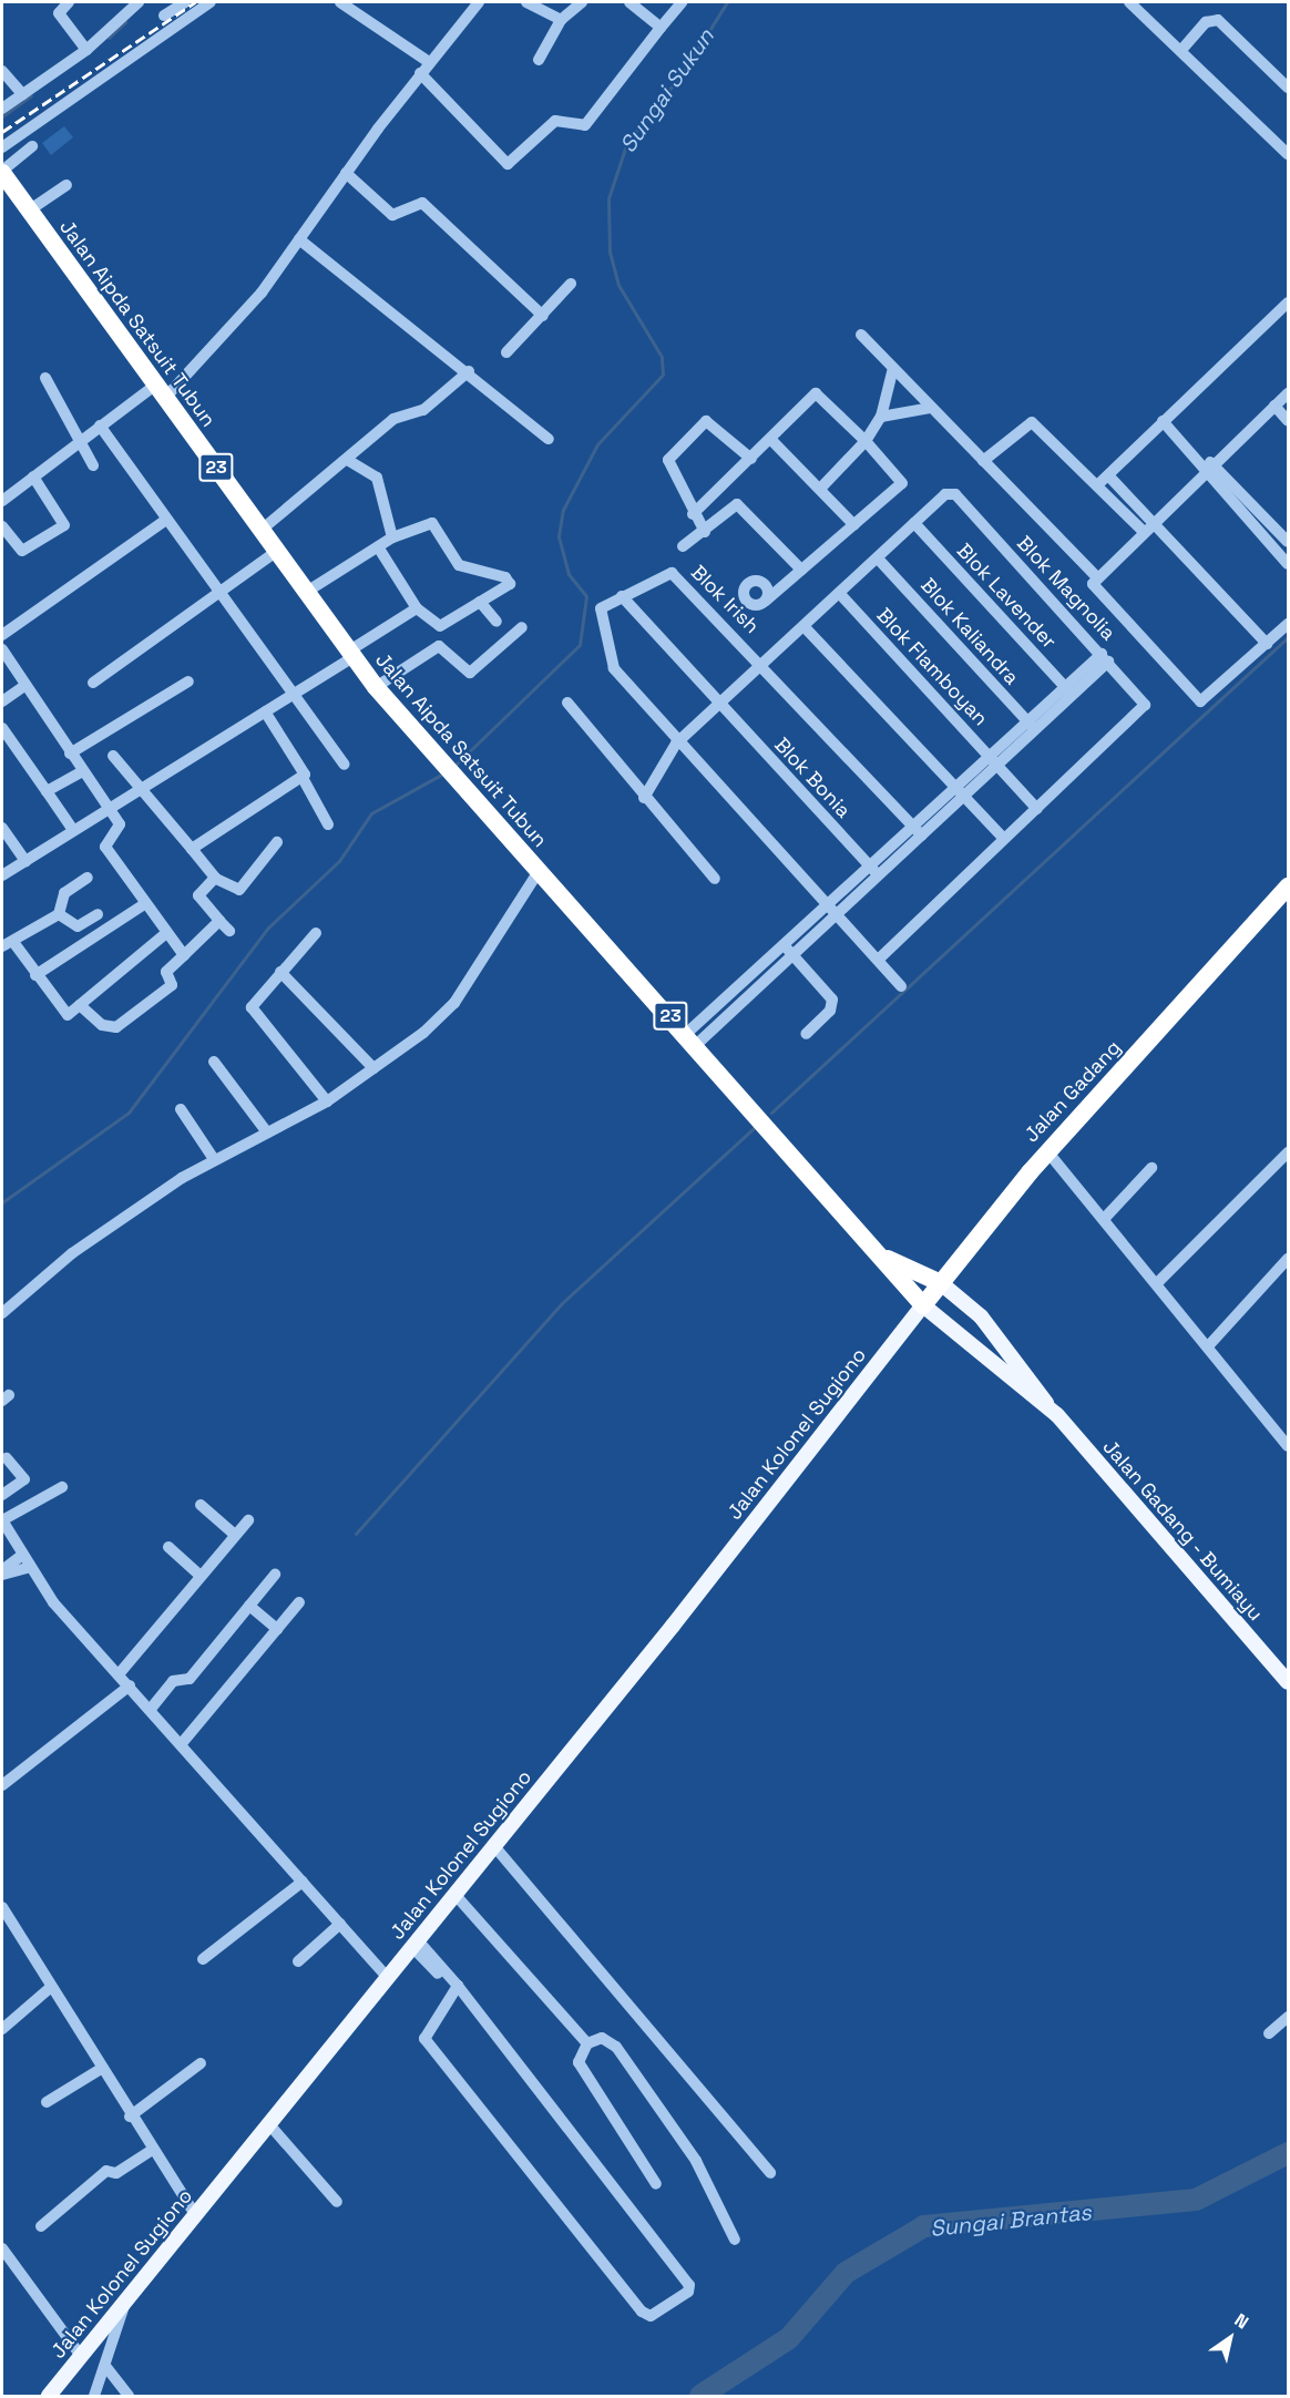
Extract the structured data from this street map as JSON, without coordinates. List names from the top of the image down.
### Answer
{
  "streets": {
    "highway": ["Jalan Aipda Satsuit Tubun", "23", "Jalan Gadang"],
    "main road": ["Jalan Kolonel Sugiono", "Jalan Gadang - Bumiayu"],
    "street": [
      "Blok Magnolia",
      "Blok Lavender",
      "Blok Irish",
      "Blok Kaliandra",
      "Blok Flamboyan",
      "Blok Bonia"
    ]
  },
  "crossings": [
    ["Jalan Aipda Satsuit Tubun", "Jalan Gadang"],
    ["Jalan Aipda Satsuit Tubun", "Jalan Gadang - Bumiayu"],
    ["Blok Magnolia", "Blok Lavender"],
    ["Blok Magnolia", "Blok Flamboyan"],
    ["Blok Irish", "Blok Bonia"],
    ["Jalan Gadang", "Jalan Kolonel Sugiono"],
    ["Jalan Gadang", "Jalan Gadang - Bumiayu"]
  ],
  "water": ["Sungai Sukun", "Sungai Brantas"],
  "north": "top right"
}
